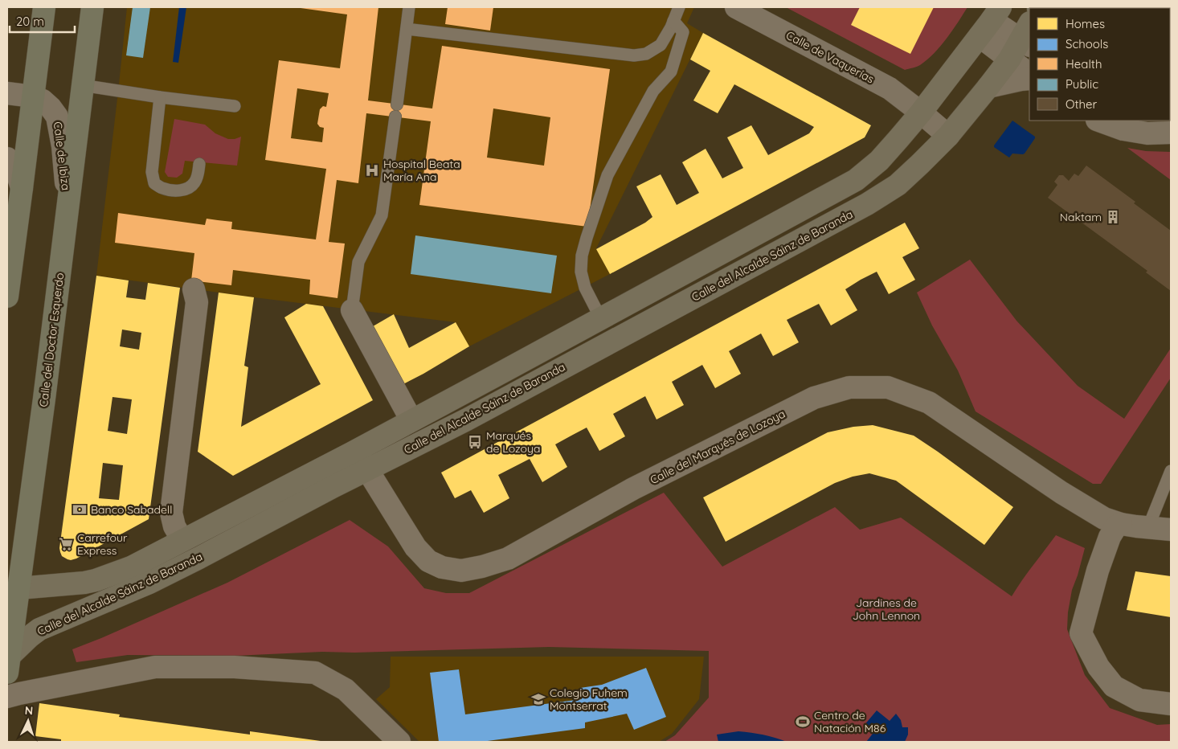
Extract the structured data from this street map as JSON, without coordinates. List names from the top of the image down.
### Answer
{
  "streets": {
    "main road": ["Calle del Doctor Esquerdo"],
    "street": [
      "Calle de Vaquerías",
      "Calle de Ibiza",
      "Calle del Alcalde Sáinz de Baranda",
      "Calle del Marqués de Lozoya"
    ]
  },
  "crossings": [
    ["Calle de Vaquerías", "Calle del Alcalde Sáinz de Baranda"],
    ["Calle de Ibiza", "Calle del Doctor Esquerdo"],
    ["Calle del Alcalde Sáinz de Baranda", "Calle del Doctor Esquerdo"],
    ["Calle del Alcalde Sáinz de Baranda", "Calle del Marqués de Lozoya"]
  ],
  "parks": ["Jardines de John Lennon"],
  "places": {
    "hospital": ["Hospital Beata María Ana"],
    "building": ["Naktam"],
    "bus stop": ["Marqués de Lozoya"],
    "bank": ["Banco Sabadell"],
    "supermarket": ["Carrefour Express"],
    "school or university": ["Colegio Fuhem Montserrat"],
    "sports": ["Centro de Natación M86"]
  },
  "legend": [
    "Homes",
    "Schools",
    "Health",
    "Public",
    "Other"
  ],
  "scale_bar": "20 m",
  "north": "top"
}
